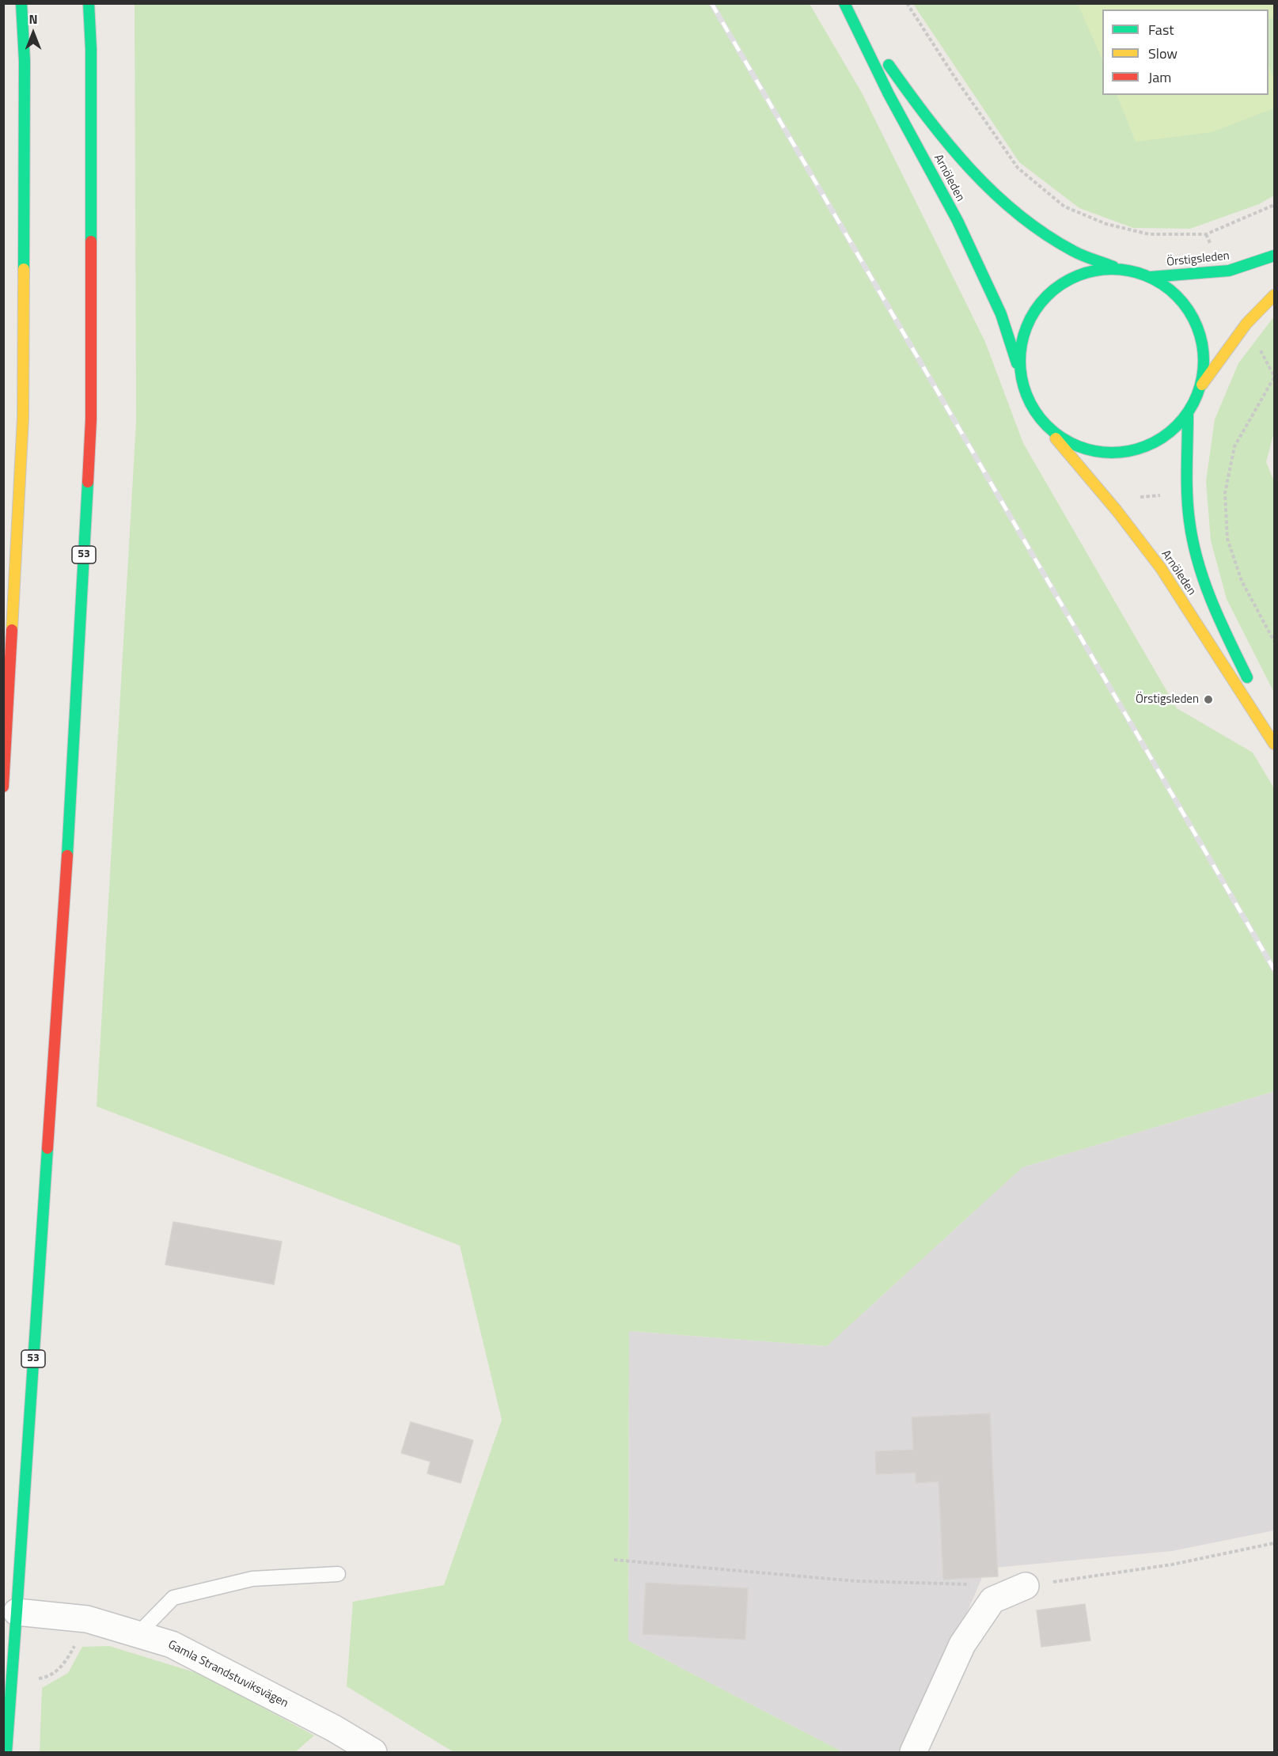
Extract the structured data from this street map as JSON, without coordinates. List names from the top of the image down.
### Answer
{
  "streets": {
    "main road": ["Arnöleden", "Örstigsleden", "53"],
    "street": ["Gamla Strandstuviksvägen"]
  },
  "crossings": [
    ["Arnöleden", "Örstigsleden"],
    ["53", "Gamla Strandstuviksvägen"]
  ],
  "places": ["Örstigsleden"],
  "legend": ["Fast", "Slow", "Jam"],
  "north": "top"
}
